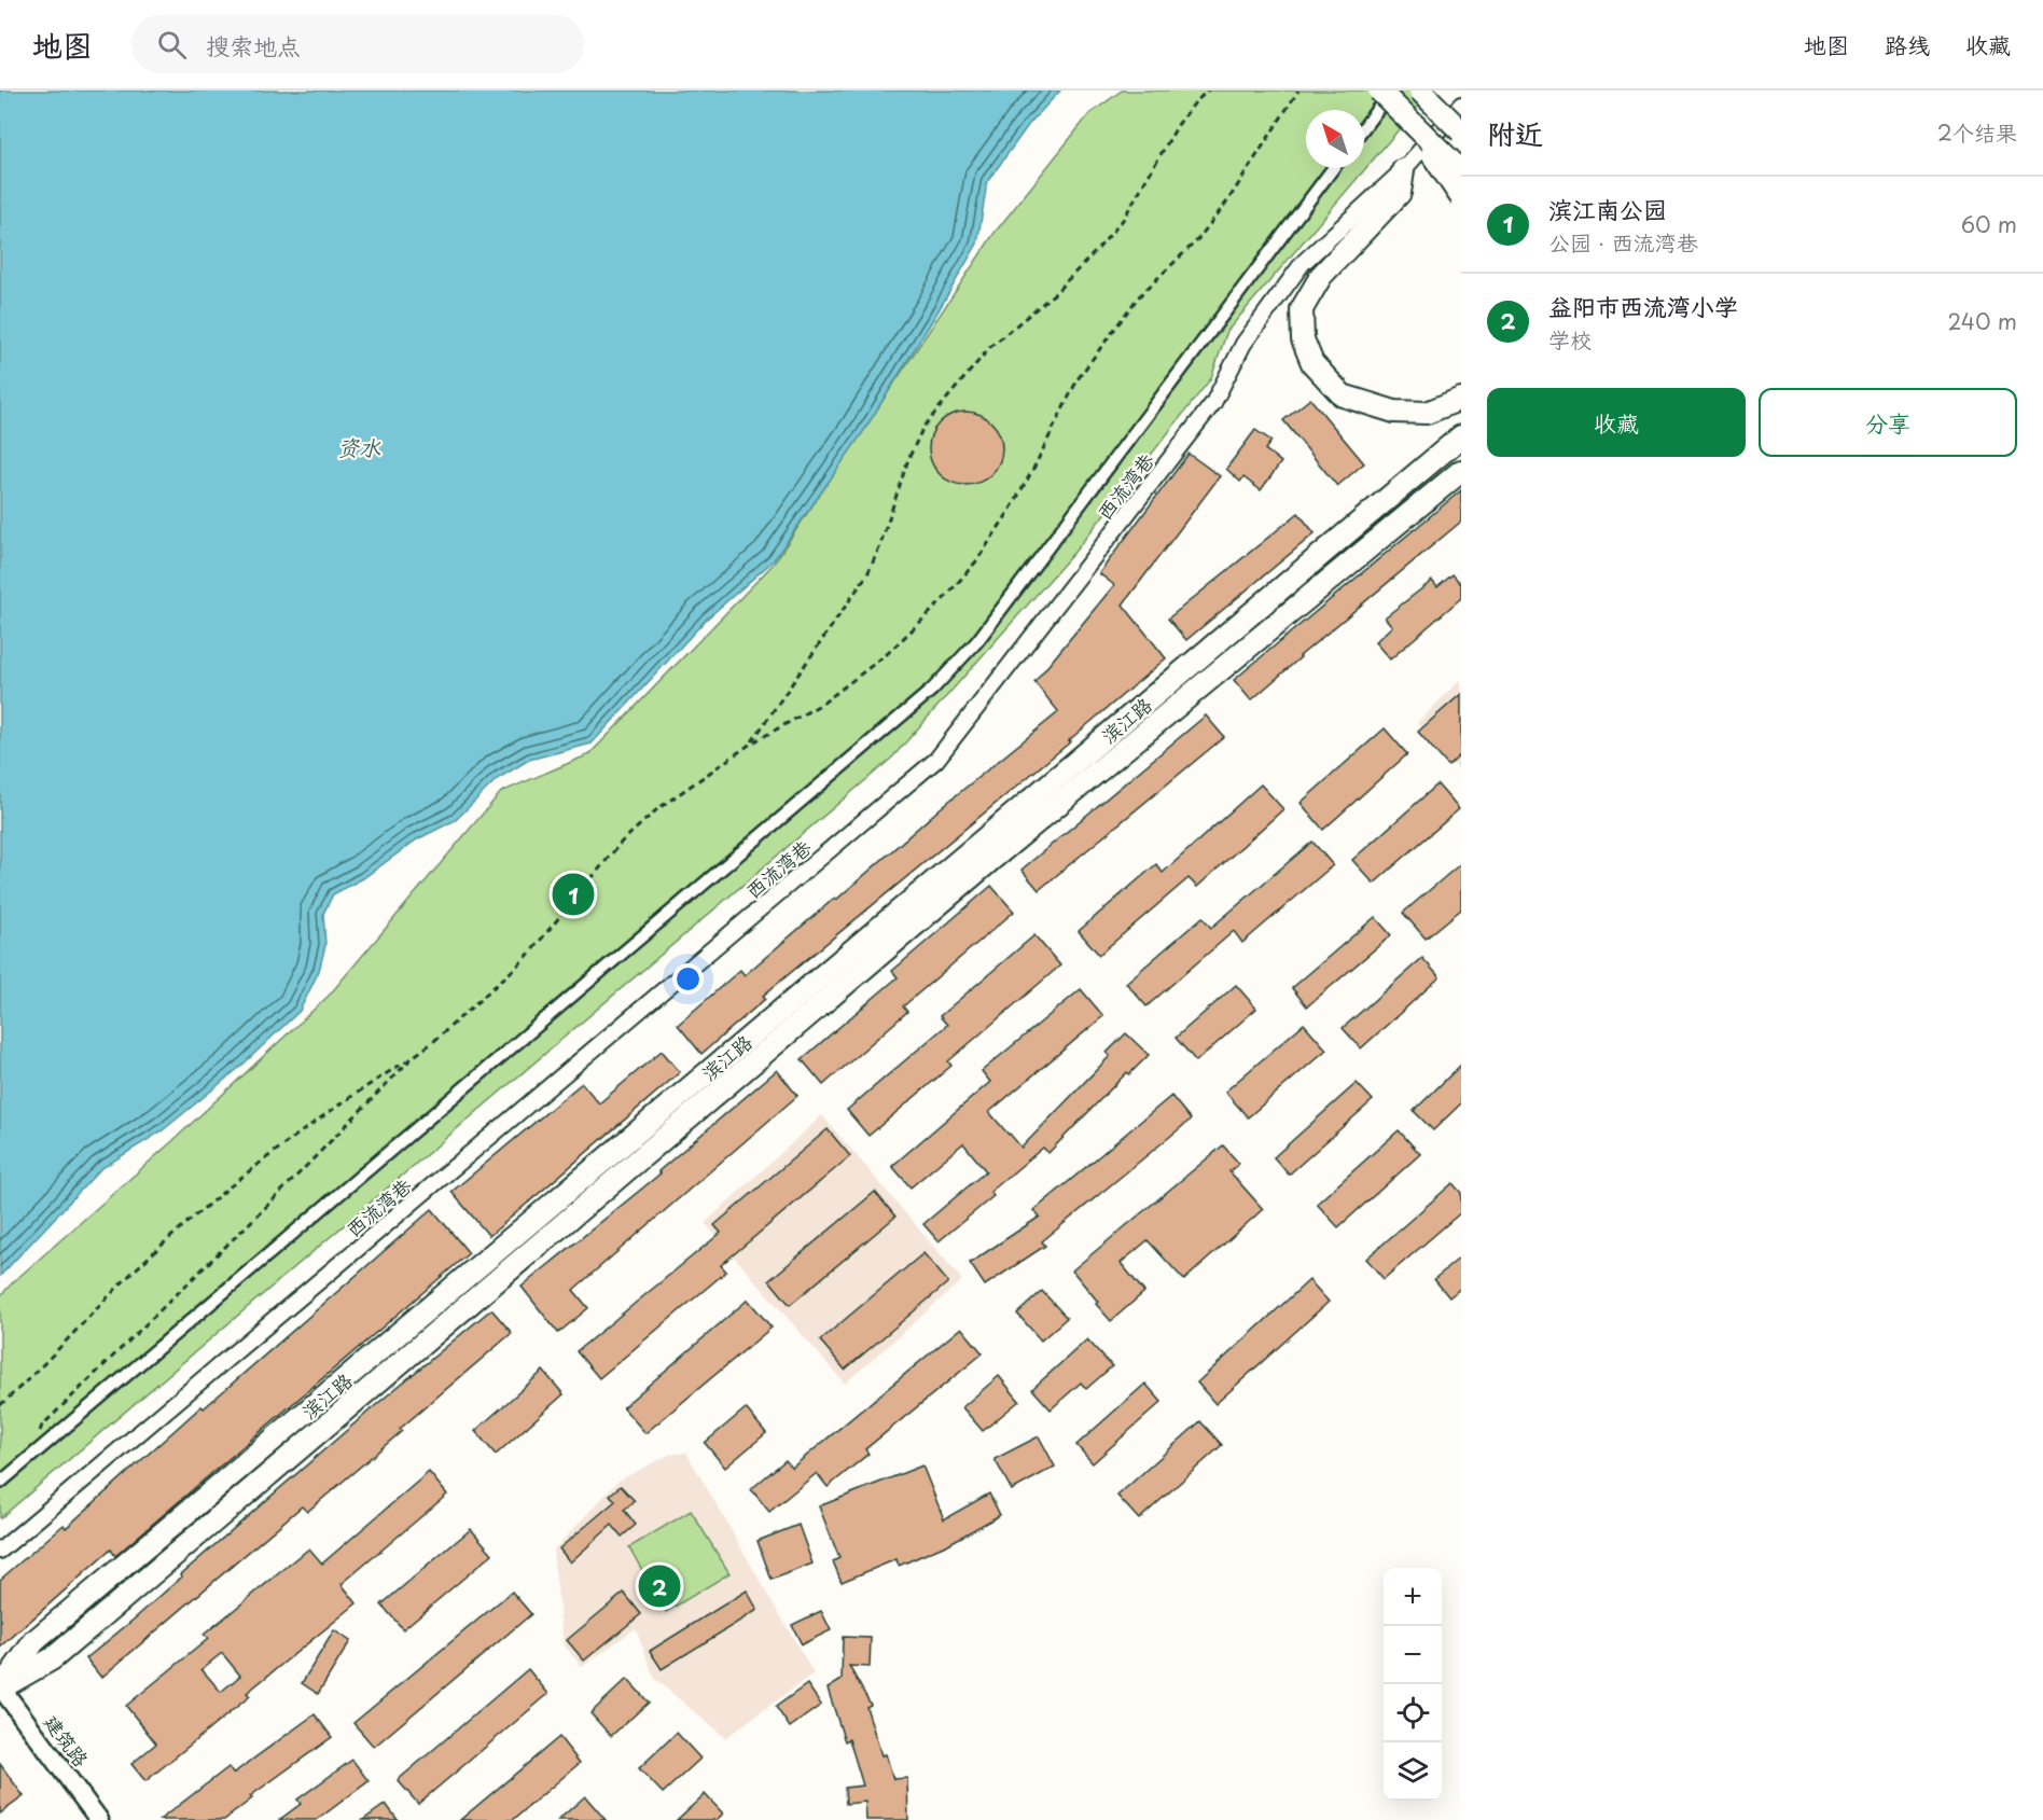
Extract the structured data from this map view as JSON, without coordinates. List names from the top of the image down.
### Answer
{
  "streets": {
    "main road": ["滨江路"],
    "street": ["西流湾巷", "建筑路"]
  },
  "crossings": [
    ["滨江路", "建筑路"]
  ],
  "water": ["资水"],
  "north": "top left",
  "page": {
    "header": "地图",
    "search": "搜索地点",
    "nav": ["地图", "路线", "收藏"],
    "heading": ["附近", "2个结果"],
    "list": [
      {
        "mark": "1",
        "name": "滨江南公园",
        "note": "公园 · 西流湾巷",
        "value": "60 m"
      },
      {
        "mark": "2",
        "name": "益阳市西流湾小学",
        "note": "学校",
        "value": "240 m"
      }
    ],
    "buttons": ["收藏", "分享"],
    "pins": ["1", "2"],
    "map_buttons": ["+", "−"]
  }
}
